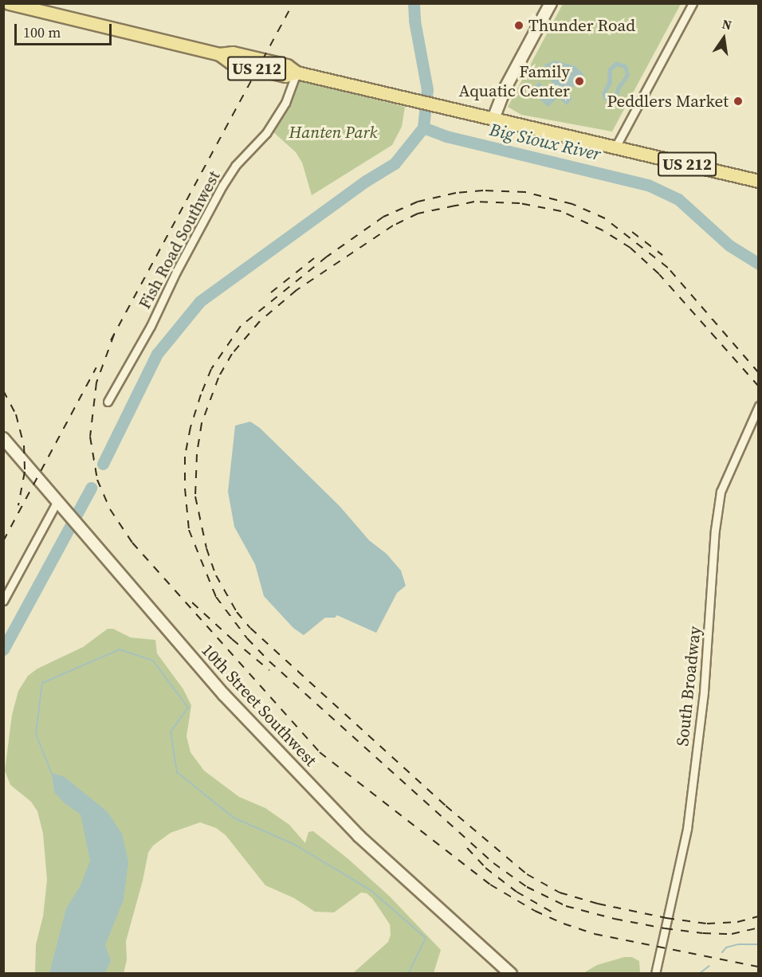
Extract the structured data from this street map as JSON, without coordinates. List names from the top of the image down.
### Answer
{
  "streets": {
    "main road": ["US 212", "10th Street Southwest"],
    "street": ["Fish Road Southwest", "South Broadway"]
  },
  "crossings": [
    ["US 212", "Fish Road Southwest"]
  ],
  "water": ["Big Sioux River"],
  "parks": ["Hanten Park"],
  "places": ["Thunder Road", "Family Aquatic Center", "Peddlers Market"],
  "scale_bar": "100 m",
  "north": "top"
}
